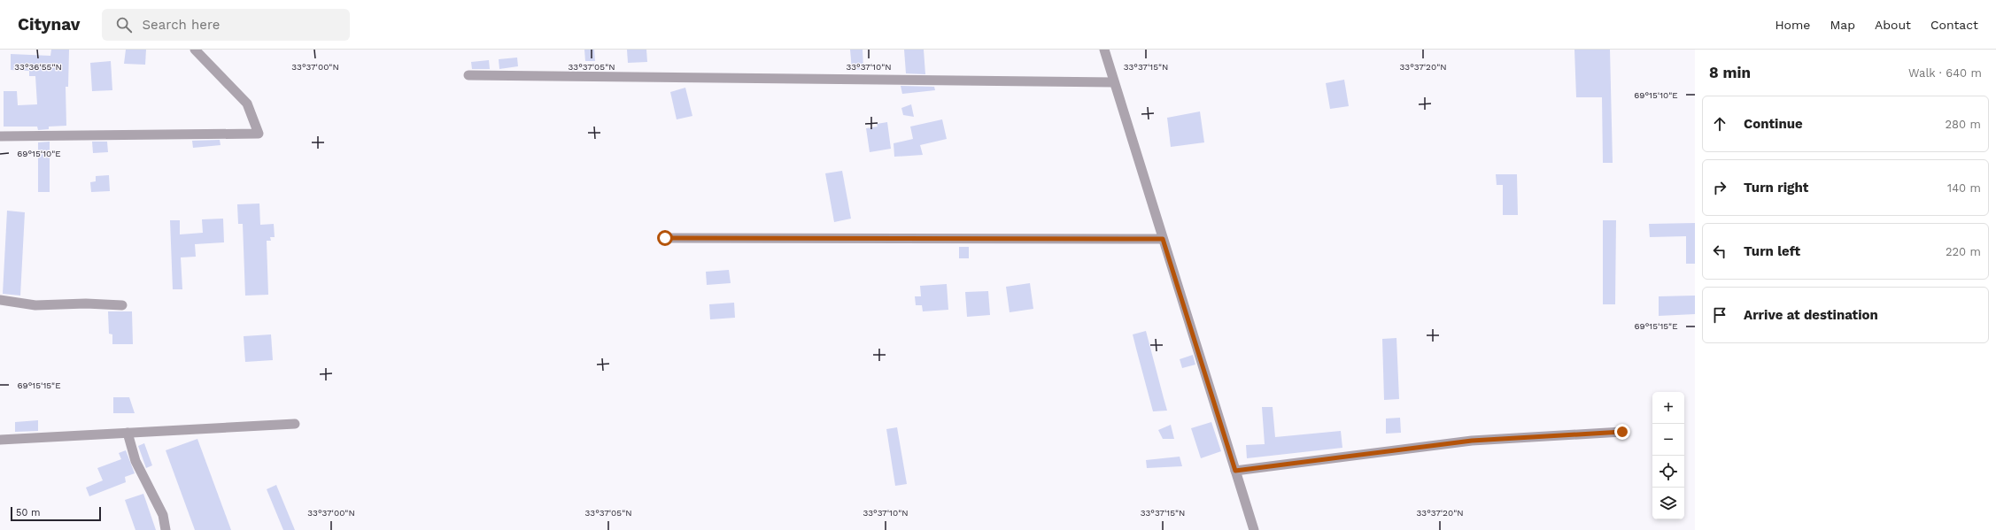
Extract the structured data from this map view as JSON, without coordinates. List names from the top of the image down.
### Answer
{
  "scale_bar": "50 m",
  "page": {
    "header": "Citynav",
    "search": "Search here",
    "nav": [
      "Home",
      "Map",
      "About",
      "Contact"
    ],
    "heading": ["8 min", "Walk · 640 m"],
    "list": [
      ["Continue", "280 m"],
      ["Turn right", "140 m"],
      ["Turn left", "220 m"],
      "Arrive at destination"
    ],
    "map_buttons": ["+", "−"],
    "scale": "50 m"
  },
  "coordinates": [
    "33°36'55\"N",
    "33°37'00\"N",
    "33°37'05\"N",
    "33°37'10\"N",
    "33°37'15\"N",
    "33°37'20\"N",
    "69°15'10\"E",
    "69°15'15\"E"
  ]
}
